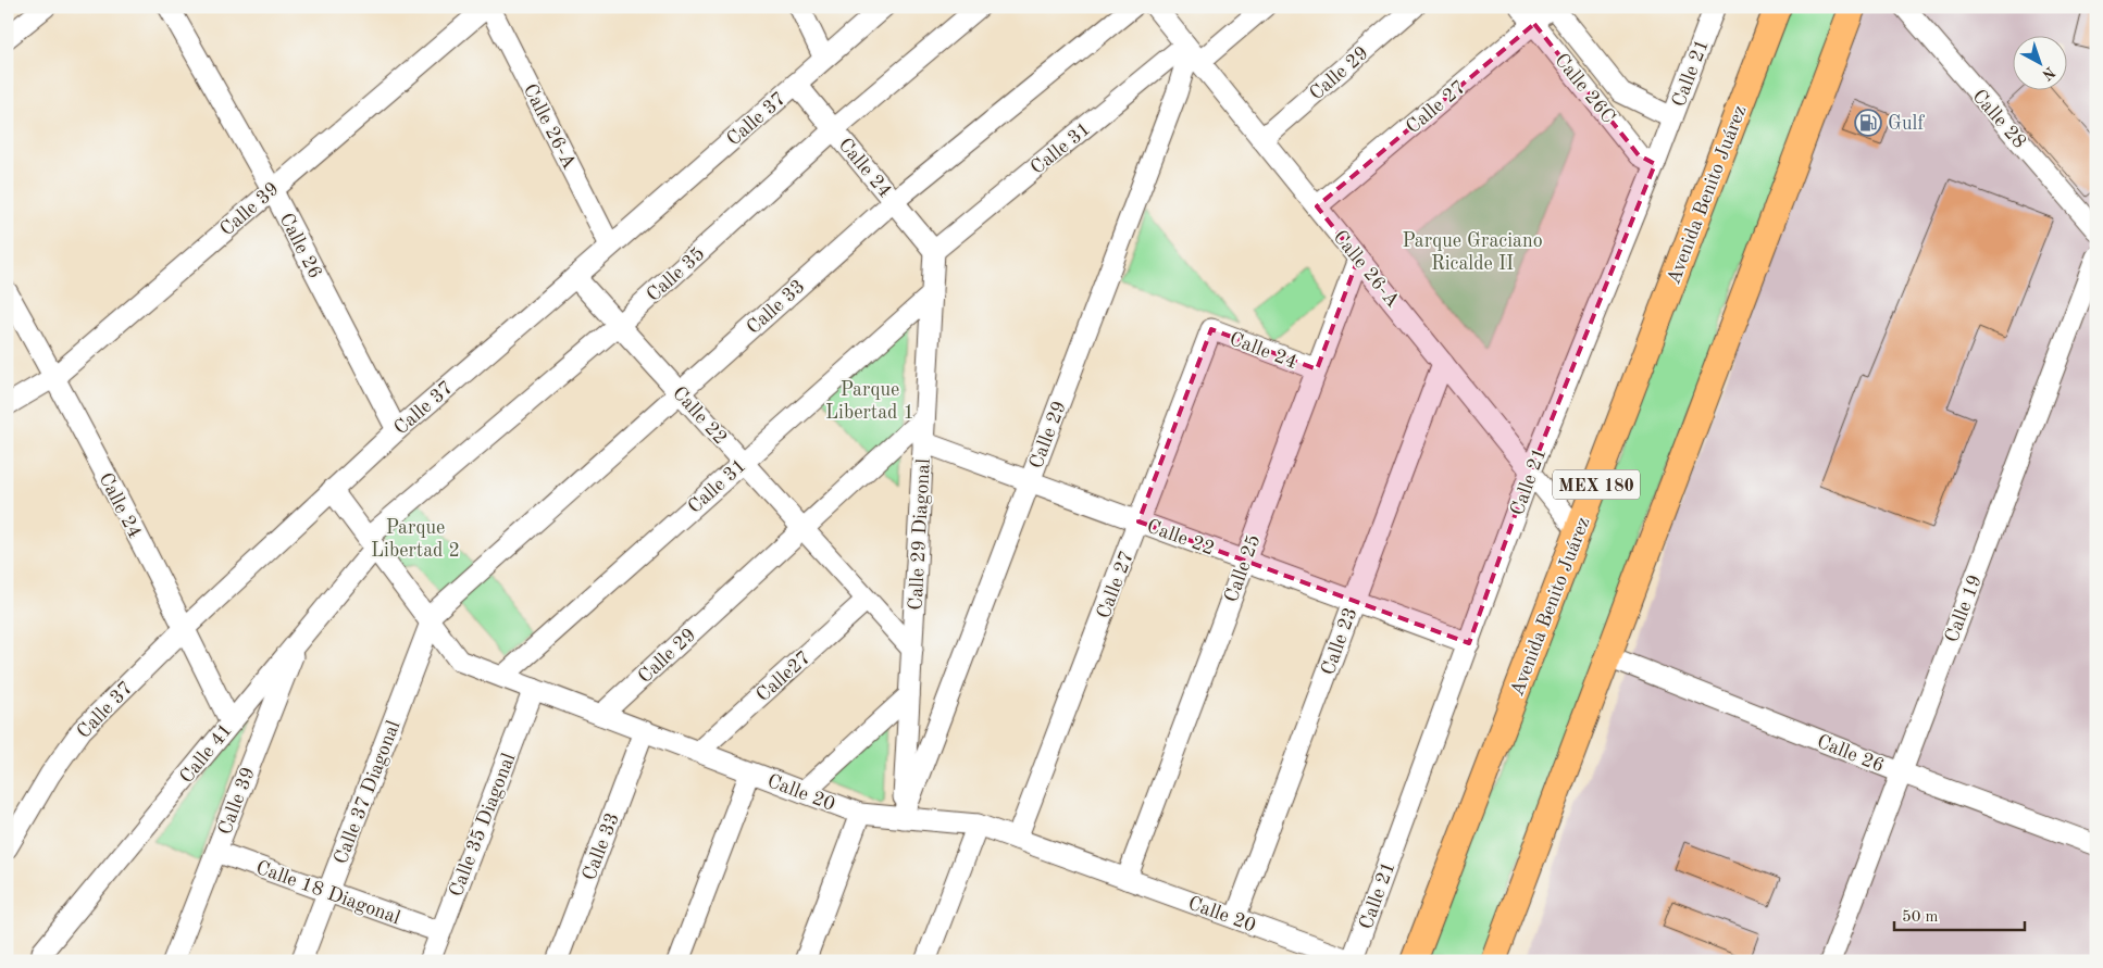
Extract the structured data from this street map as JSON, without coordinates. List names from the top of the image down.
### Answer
{
  "streets": {
    "main road": ["Avenida Benito Juárez", "MEX 180"],
    "street": [
      "Calle 29",
      "Calle 21",
      "Calle 26C",
      "Calle 27",
      "Calle 37",
      "Calle 28",
      "Calle 26-A",
      "Calle 31",
      "Calle 24",
      "Calle 39",
      "Calle 26",
      "Calle 35",
      "Calle 33",
      "Calle 22",
      "Calle 29 Diagonal",
      "Calle 25",
      "Calle 19",
      "Calle 23",
      "Calle27",
      "Calle 41",
      "Calle 37 Diagonal",
      "Calle 20",
      "Calle 35 Diagonal",
      "Calle 18 Diagonal"
    ]
  },
  "crossings": [
    ["Calle 29", "Calle 26-A"],
    ["Calle 29", "Calle 31"],
    ["Calle 29", "Calle 22"],
    ["Calle 29", "Calle 29 Diagonal"],
    ["Calle 29", "Calle 20"],
    ["Calle 21", "Calle 26C"],
    ["Calle 21", "Calle 26-A"],
    ["Calle 21", "Calle 22"],
    ["Calle 21", "Calle 20"],
    ["Calle 26C", "Calle 27"],
    ["Calle 27", "Calle 26-A"],
    ["Calle 27", "Calle 24"],
    ["Calle 27", "Calle 22"],
    ["Calle 27", "Calle 20"],
    ["Calle 37", "Calle 26-A"],
    ["Calle 37", "Calle 24"],
    ["Calle 37", "Calle 26"],
    ["Calle 37", "Calle 22"],
    ["Calle 37", "Calle 20"],
    ["Calle 26-A", "Calle 31"],
    ["Calle 26-A", "Avenida Benito Juárez"],
    ["Calle 26-A", "Calle 39"],
    ["Calle 26-A", "Calle 25"],
    ["Calle 26-A", "Calle 23"],
    ["Calle 31", "Calle 24"],
    ["Calle 31", "Calle 22"],
    ["Calle 31", "Calle 29 Diagonal"],
    ["Calle 31", "Calle 20"],
    ["Calle 24", "Calle 39"],
    ["Calle 24", "Calle 35"],
    ["Calle 24", "Calle 33"],
    ["Calle 24", "Calle 29 Diagonal"],
    ["Calle 24", "Calle 25"],
    ["Calle 24", "Calle 41"],
    ["Calle 39", "Calle 26"],
    ["Calle 39", "Calle 41"],
    ["Calle 39", "Calle 18 Diagonal"],
    ["Calle 26", "MEX 180"],
    ["Calle 26", "Calle 19"],
    ["Calle 35", "Calle 22"],
    ["Calle 35", "Calle 41"],
    ["Calle 35", "Calle 20"],
    ["Calle 33", "Calle 22"],
    ["Calle 33", "Calle 37 Diagonal"],
    ["Calle 33", "Calle 20"],
    ["Calle 22", "Calle 29 Diagonal"],
    ["Calle 22", "Calle 25"],
    ["Calle 22", "Calle 23"],
    ["Calle 22", "Calle27"],
    ["Calle 29 Diagonal", "Calle 20"],
    ["Calle 25", "Calle 20"],
    ["Calle 23", "Calle 20"],
    ["Calle27", "Calle 20"],
    ["Calle 41", "Calle 20"],
    ["Calle 37 Diagonal", "Calle 20"],
    ["Calle 37 Diagonal", "Calle 18 Diagonal"],
    ["Calle 20", "Calle 35 Diagonal"],
    ["Calle 35 Diagonal", "Calle 18 Diagonal"]
  ],
  "parks": ["Parque Graciano Ricalde II", "Parque Libertad 1", "Parque Libertad 2"],
  "places": {
    "fuel station": ["Gulf"]
  },
  "scale_bar": "50 m",
  "north": "bottom right"
}
